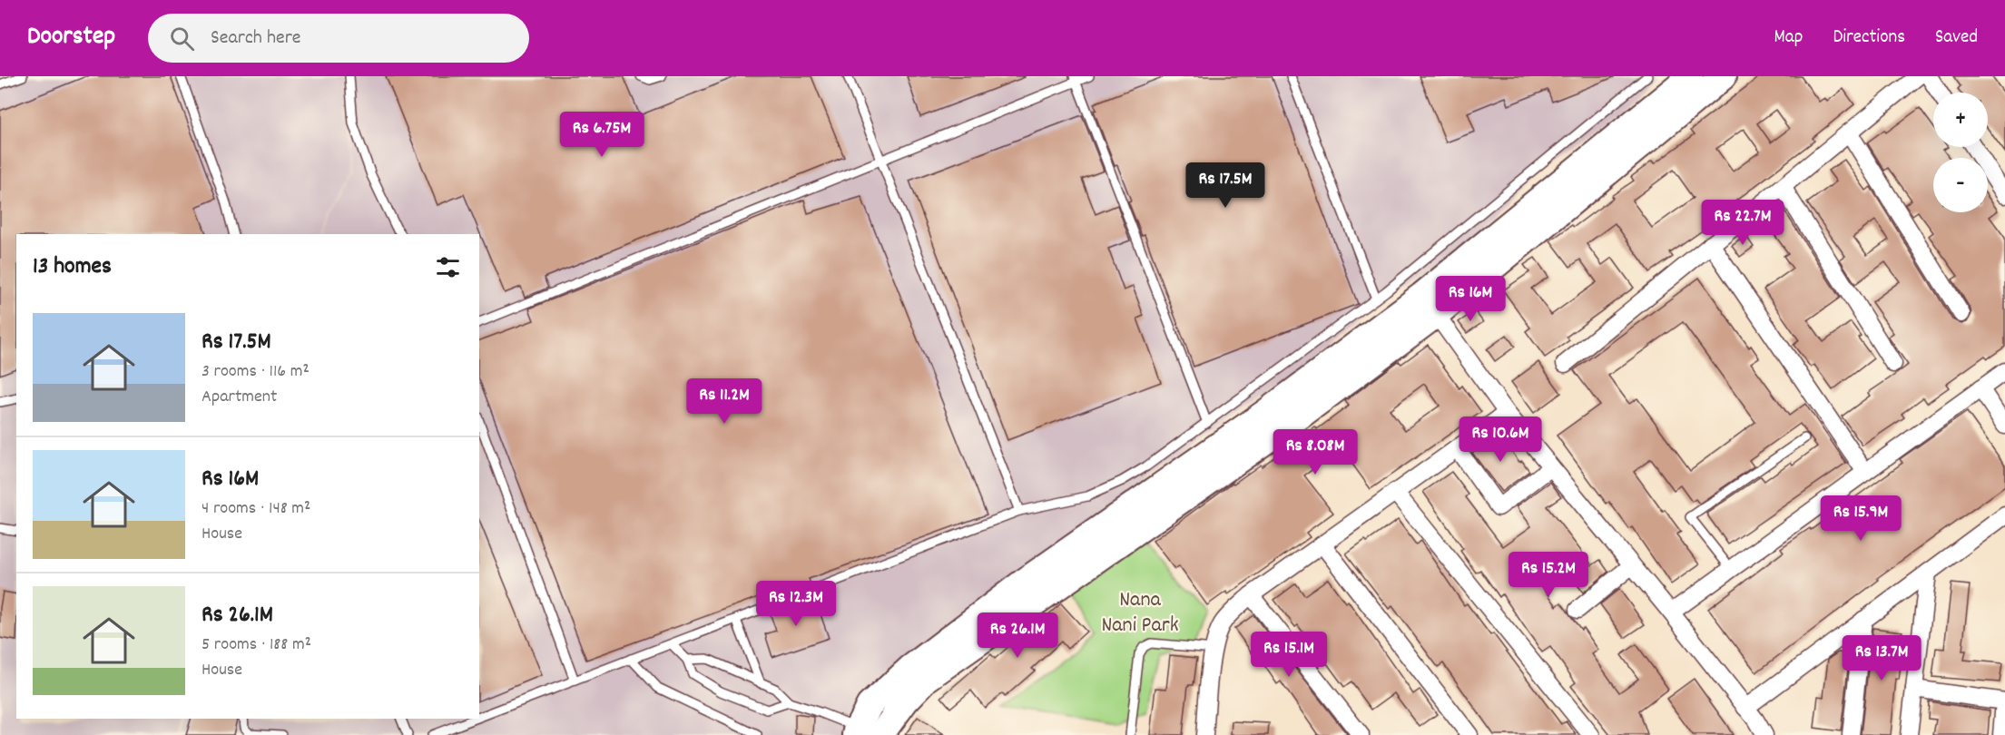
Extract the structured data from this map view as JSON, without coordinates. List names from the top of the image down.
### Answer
{
  "parks": ["Nana Nani Park"],
  "page": {
    "header": "Doorstep",
    "search": "Search here",
    "nav": ["Map", "Directions", "Saved"],
    "map_buttons": ["+", "−"],
    "price": [
      "Rs 6.75M",
      "Rs 17.5M",
      "Rs 22.7M",
      "Rs 16M",
      "Rs 11.2M",
      "Rs 10.6M",
      "Rs 8.08M",
      "Rs 15.9M",
      "Rs 15.2M",
      "Rs 12.3M",
      "Rs 26.1M",
      "Rs 15.1M",
      "Rs 13.7M"
    ],
    "heading": "13 homes",
    "list": [
      {
        "name": "Rs 17.5M",
        "note": "3 rooms · 116 m² · Apartment"
      },
      {
        "name": "Rs 16M",
        "note": "4 rooms · 148 m² · House"
      },
      {
        "name": "Rs 26.1M",
        "note": "5 rooms · 188 m² · House"
      }
    ]
  }
}
